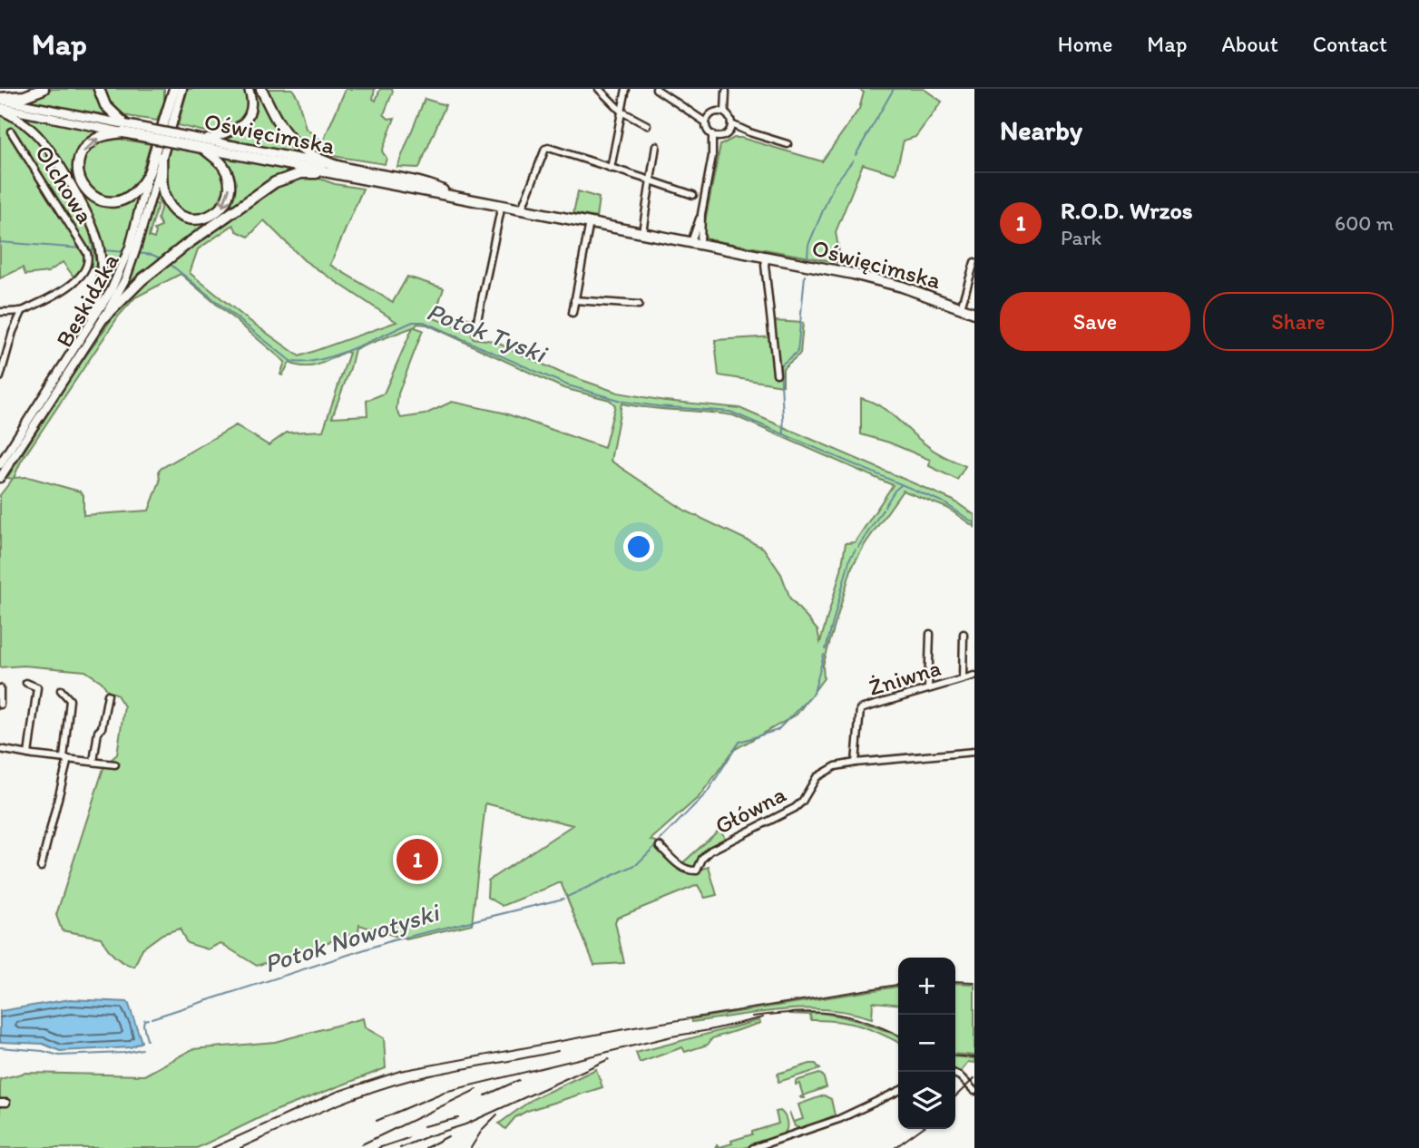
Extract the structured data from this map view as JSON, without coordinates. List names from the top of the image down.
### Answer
{
  "streets": {
    "highway": ["Oświęcimska", "Beskidzka"],
    "street": ["Olchowa", "Żniwna", "Główna"]
  },
  "crossings": [
    ["Żniwna", "Główna"]
  ],
  "water": ["Potok Tyski", "Potok Nowotyski"],
  "page": {
    "header": "Map",
    "nav": [
      "Home",
      "Map",
      "About",
      "Contact"
    ],
    "heading": "Nearby",
    "list": [
      {
        "mark": "1",
        "name": "R.O.D. Wrzos",
        "note": "Park",
        "value": "600 m"
      }
    ],
    "buttons": ["Save", "Share"],
    "pins": "1",
    "map_buttons": ["+", "−"]
  }
}
